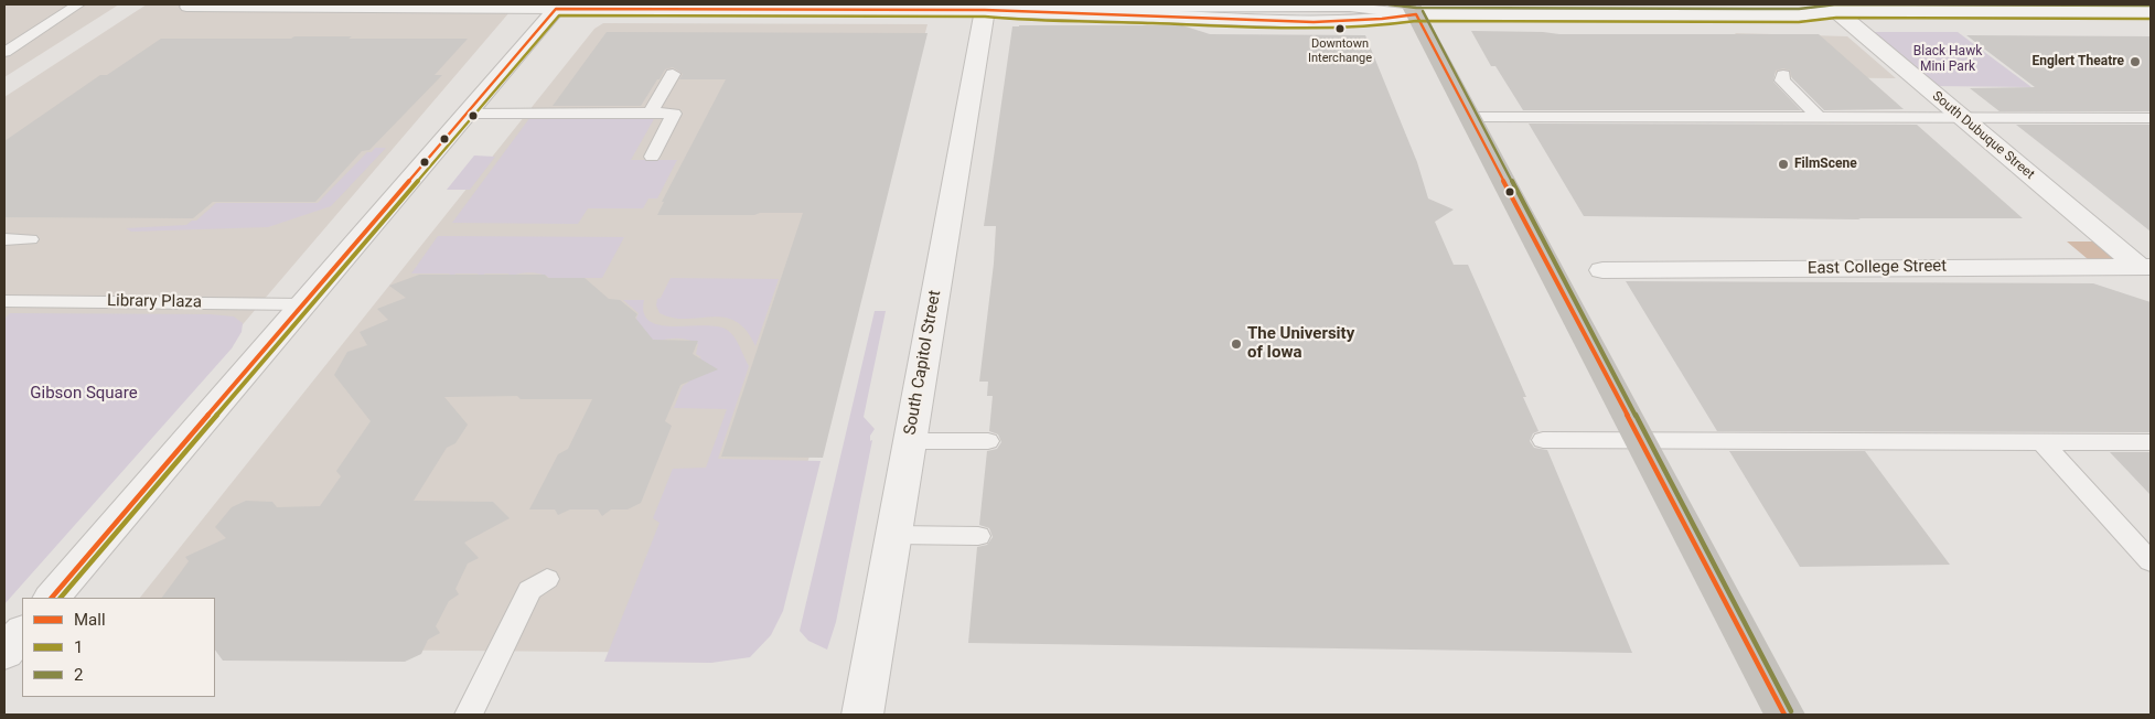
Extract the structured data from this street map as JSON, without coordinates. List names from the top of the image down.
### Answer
{
  "streets": {
    "street": ["South Dubuque Street", "East College Street", "South Capitol Street"],
    "lane": ["Library Plaza"]
  },
  "crossings": [
    ["South Dubuque Street", "East College Street"]
  ],
  "parks": ["Black Hawk Mini Park", "Gibson Square"],
  "places": [
    "Downtown Interchange",
    "Englert Theatre",
    "FilmScene",
    "The University of Iowa"
  ],
  "lines": ["transit line 2", "transit line Mall", "transit line 1"],
  "legend": ["Mall", "1", "2"]
}
